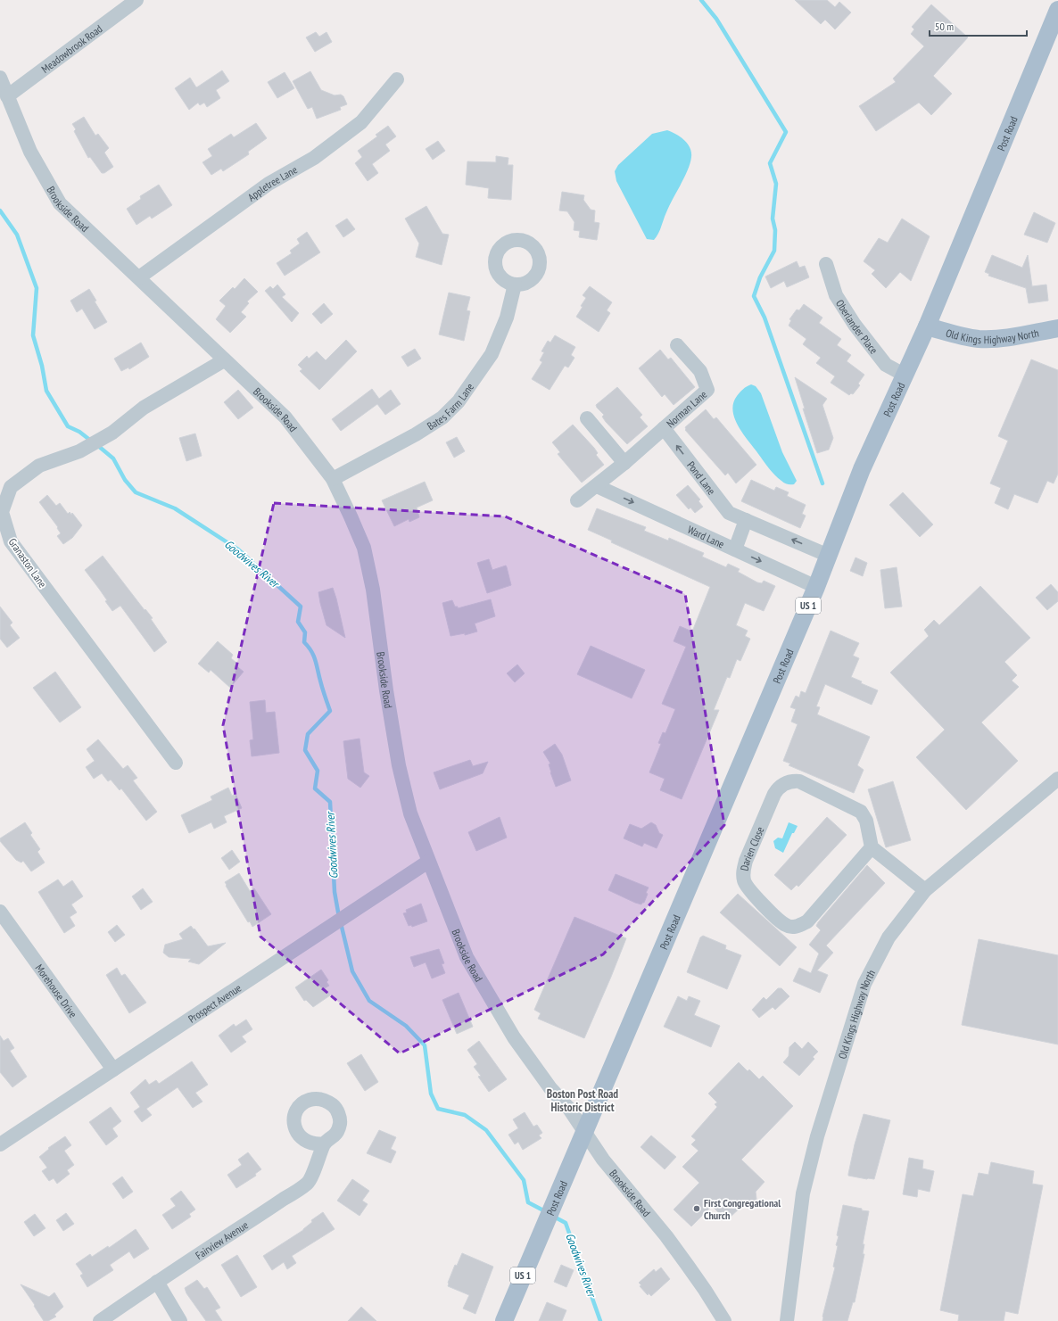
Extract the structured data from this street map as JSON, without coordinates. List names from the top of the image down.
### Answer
{
  "streets": {
    "main road": ["Post Road", "Old Kings Highway North", "US 1"],
    "street": [
      "Meadowbrook Road",
      "Appletree Lane",
      "Brookside Road",
      "Oberlander Place",
      "Bates Farm Lane",
      "Norman Lane",
      "Pond Lane",
      "Ward Lane",
      "Granaston Lane",
      "Darien Close",
      "Morehouse Drive",
      "Prospect Avenue",
      "Fairview Avenue"
    ]
  },
  "crossings": [
    ["Meadowbrook Road", "Brookside Road"],
    ["Post Road", "Brookside Road"],
    ["Post Road", "Oberlander Place"],
    ["Post Road", "Old Kings Highway North"],
    ["Post Road", "Pond Lane"],
    ["Post Road", "Ward Lane"],
    ["Appletree Lane", "Brookside Road"],
    ["Brookside Road", "Bates Farm Lane"],
    ["Brookside Road", "Granaston Lane"],
    ["Brookside Road", "Prospect Avenue"],
    ["Norman Lane", "Pond Lane"],
    ["Norman Lane", "Ward Lane"],
    ["Morehouse Drive", "Prospect Avenue"]
  ],
  "one_way": ["Pond Lane", "Ward Lane"],
  "districts": ["Boston Post Road Historic District"],
  "water": ["Goodwives River"],
  "places": ["First Congregational Church"],
  "scale_bar": "50 m"
}
